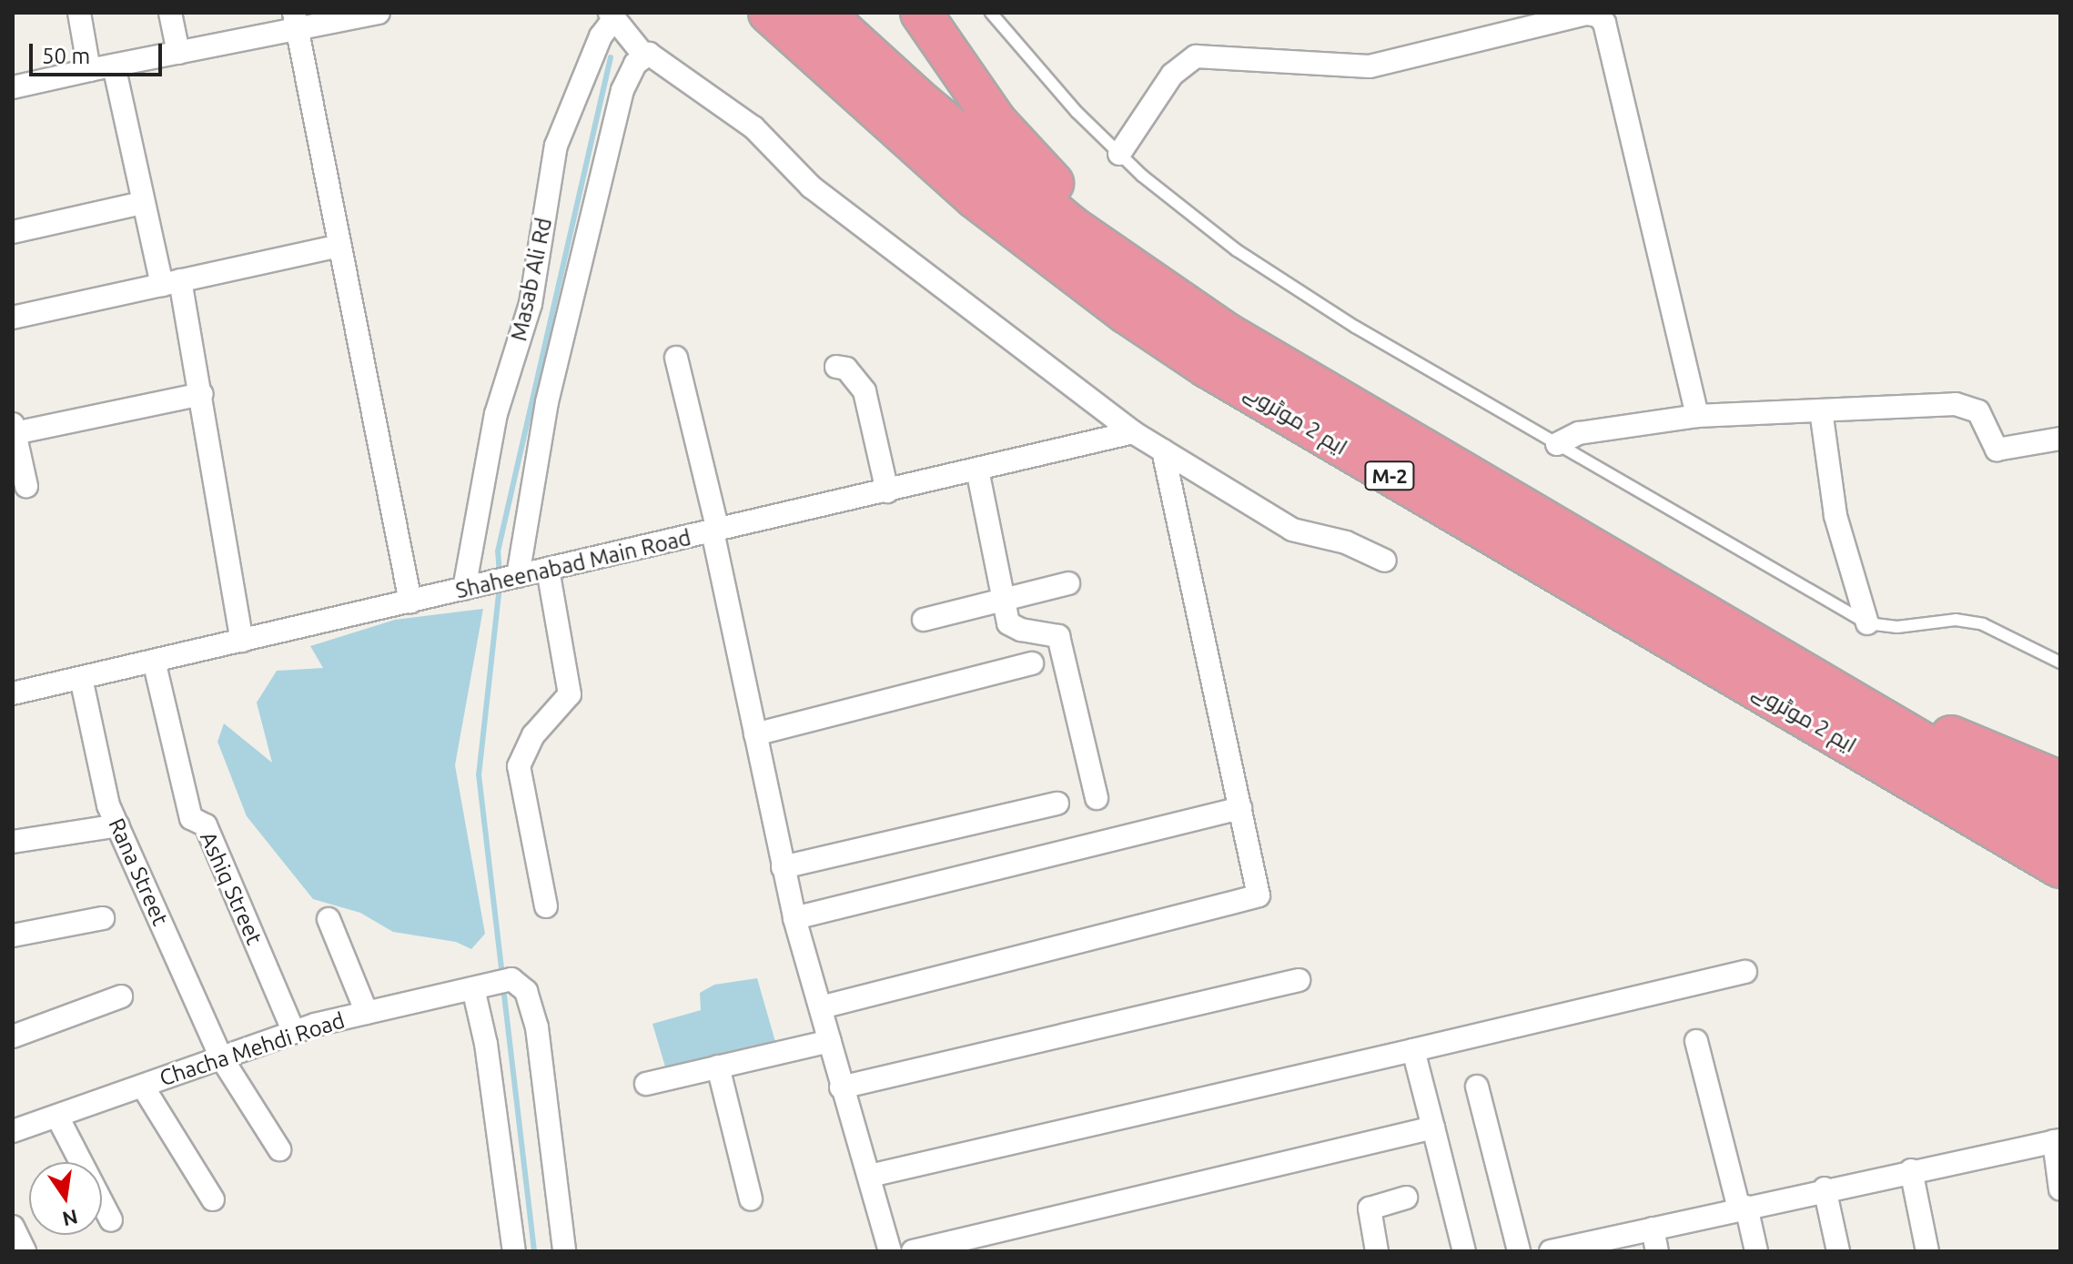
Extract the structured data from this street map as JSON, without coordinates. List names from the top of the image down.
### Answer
{
  "streets": {
    "highway": ["ایم 2 موٹروے", "M-2"],
    "street": [
      "Masab Ali Rd",
      "Shaheenabad Main Road",
      "Rana Street",
      "Ashiq Street",
      "Chacha Mehdi Road"
    ]
  },
  "crossings": [
    ["Masab Ali Rd", "Shaheenabad Main Road"],
    ["Shaheenabad Main Road", "Rana Street"],
    ["Shaheenabad Main Road", "Ashiq Street"],
    ["Rana Street", "Chacha Mehdi Road"],
    ["Ashiq Street", "Chacha Mehdi Road"]
  ],
  "scale_bar": "50 m",
  "north": "bottom"
}
